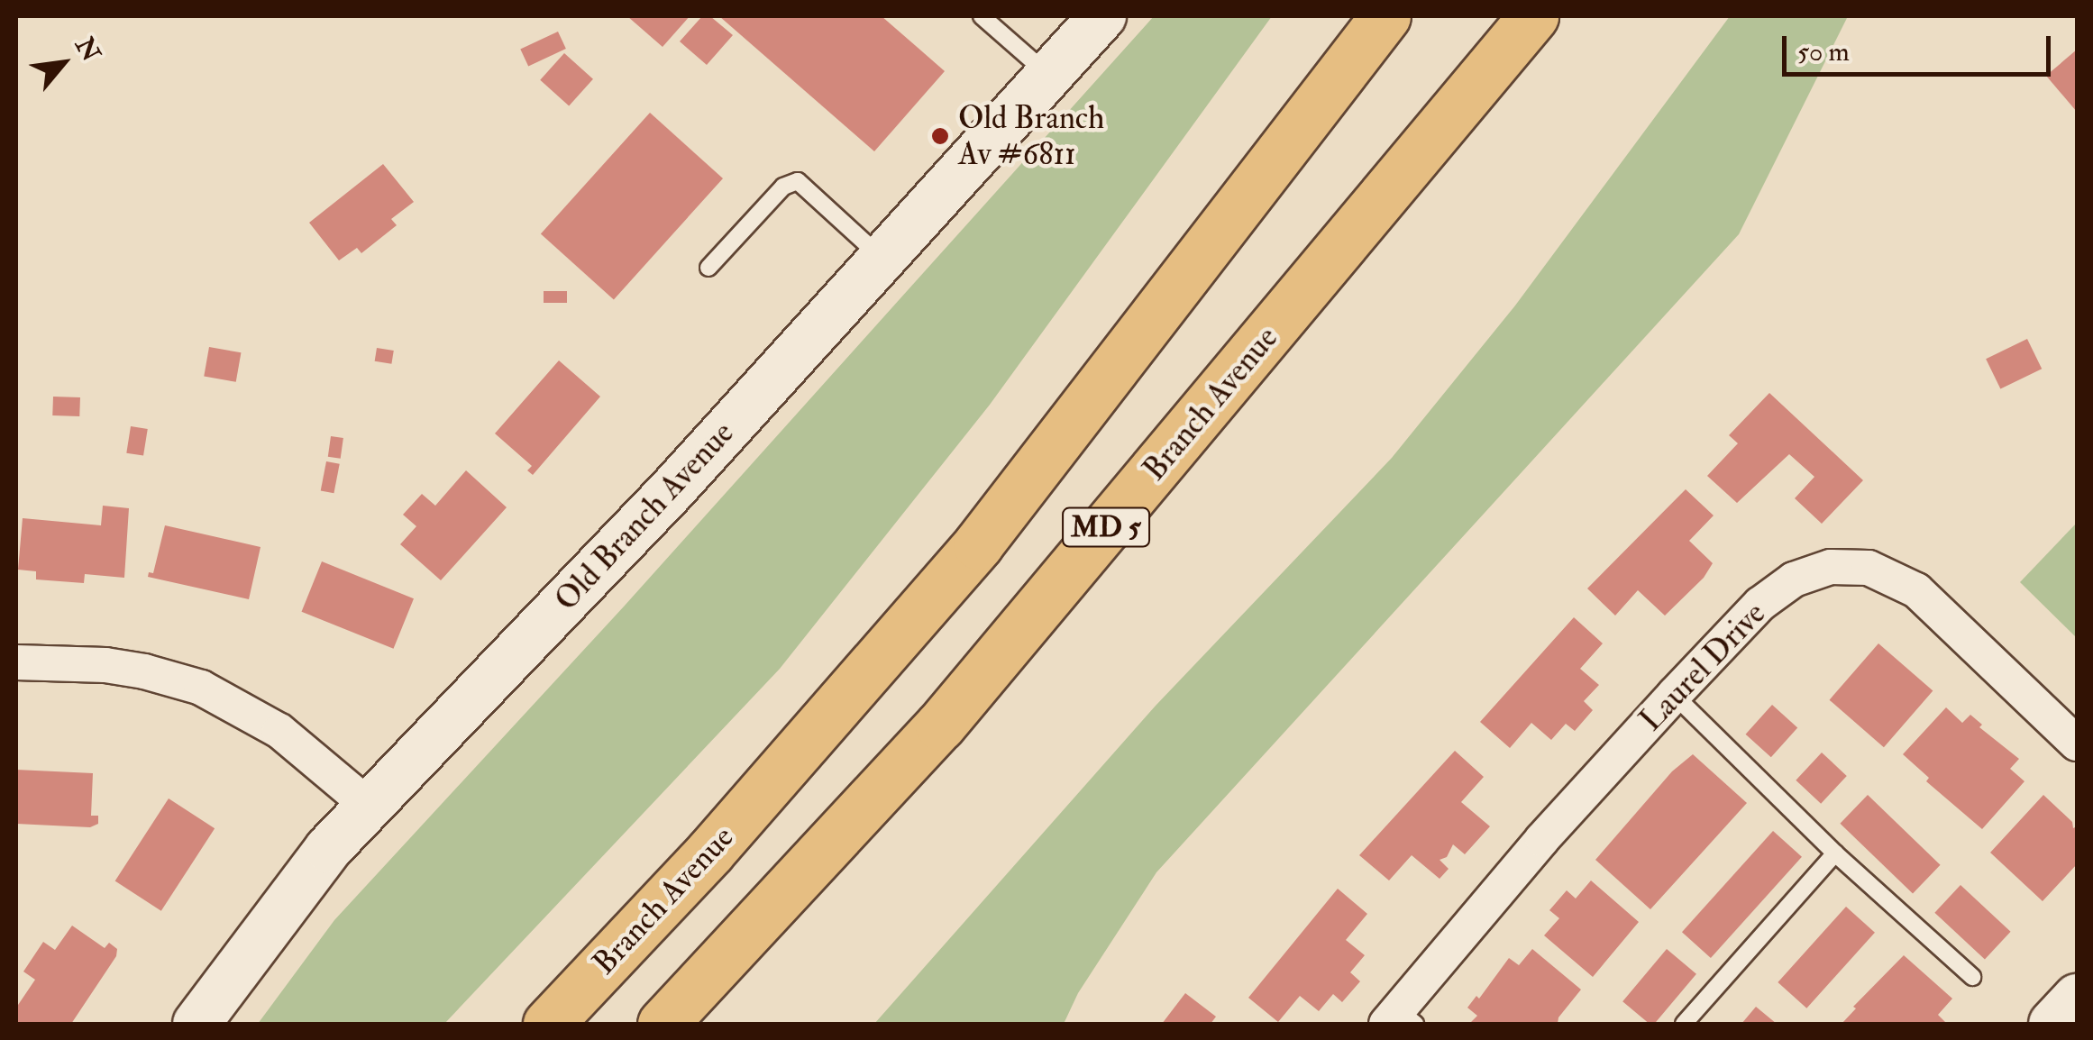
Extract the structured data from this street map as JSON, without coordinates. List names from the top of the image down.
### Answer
{
  "streets": {
    "highway": ["Branch Avenue", "MD 5"],
    "main road": ["Old Branch Avenue"],
    "street": ["Laurel Drive"]
  },
  "places": ["Old Branch Av #6811"],
  "scale_bar": "50 m",
  "north": "top right"
}
